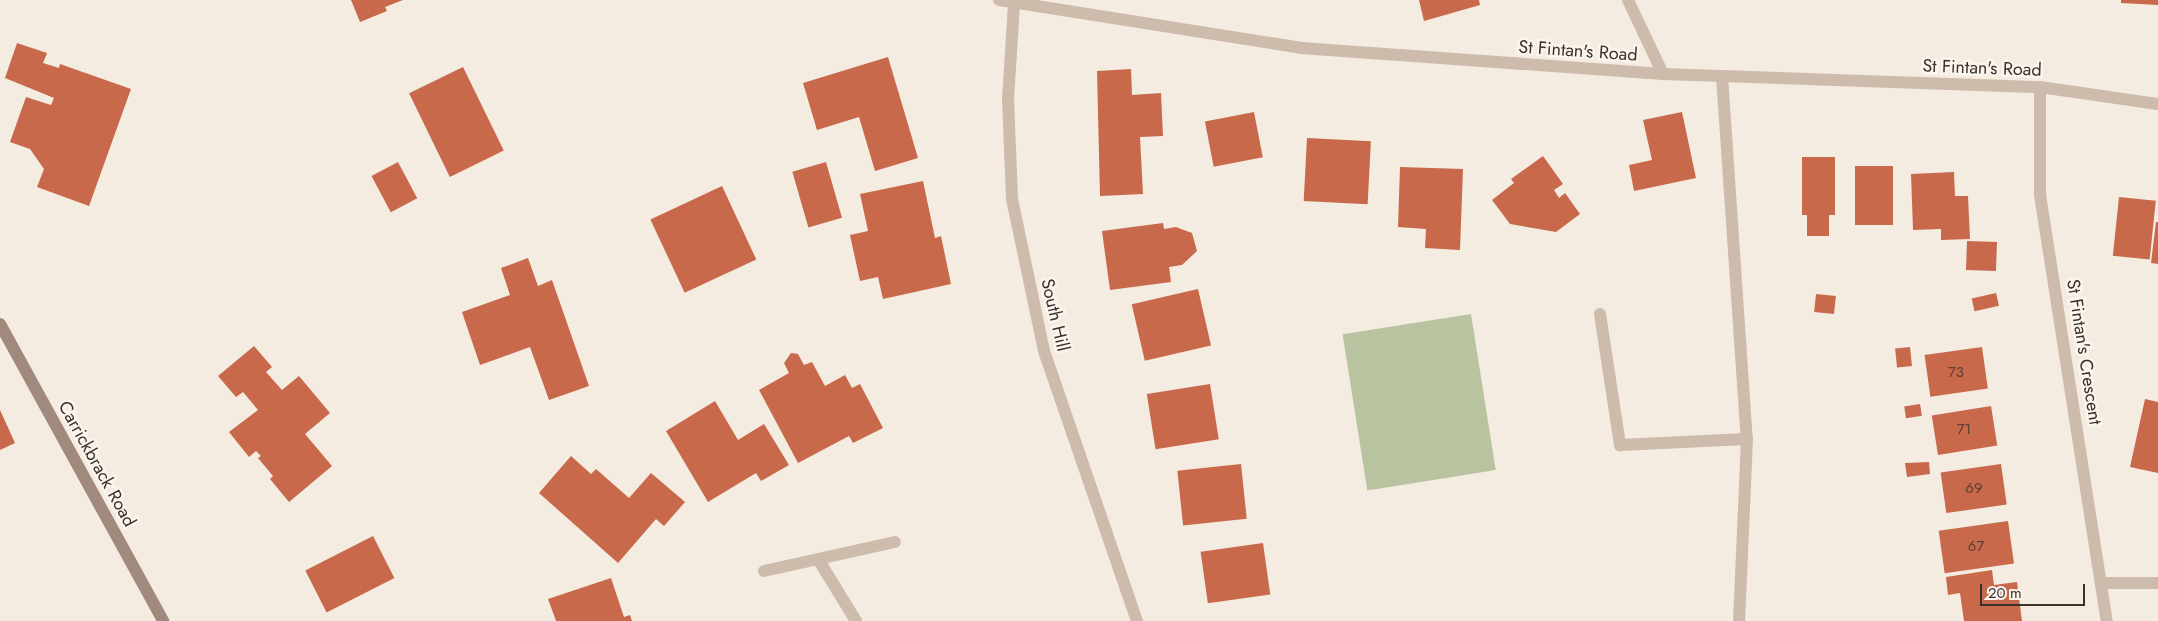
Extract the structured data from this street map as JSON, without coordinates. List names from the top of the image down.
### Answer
{
  "streets": {
    "main road": ["Carrickbrack Road"],
    "street": ["St Fintan's Road", "South Hill", "St Fintan's Crescent"]
  },
  "crossings": [
    ["St Fintan's Road", "South Hill"],
    ["St Fintan's Road", "St Fintan's Crescent"]
  ],
  "house_numbers": [
    "73",
    "71",
    "69",
    "67"
  ],
  "scale_bar": "20 m"
}
